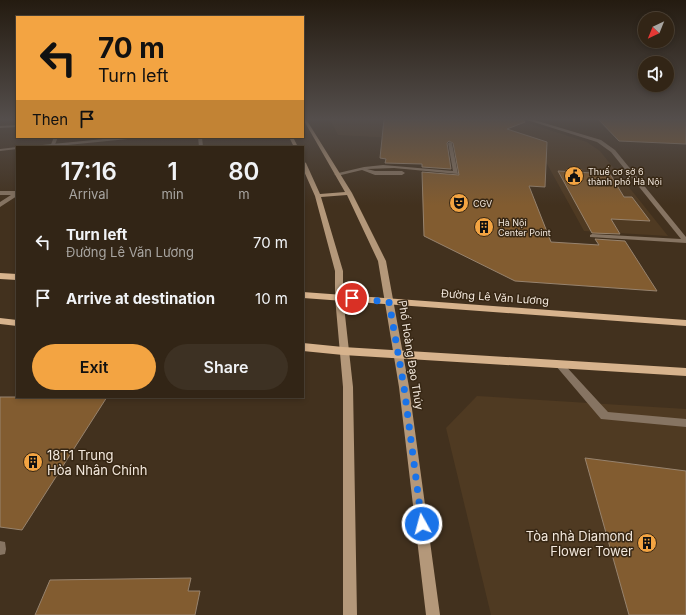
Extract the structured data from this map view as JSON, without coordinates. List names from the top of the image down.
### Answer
{
  "streets": {
    "main road": ["Đường Lê Văn Lương", "Phố Hoàng Đạo Thúy"]
  },
  "crossings": [
    ["Đường Lê Văn Lương", "Phố Hoàng Đạo Thúy"]
  ],
  "places": {
    "public building": ["Thuế cơ sở 6 thành phố Hà Nội"],
    "theatre": ["CGV"],
    "building": ["Hà Nội Center Point", "18T1 Trung Hòa Nhân Chính", "Tòa nhà Diamond Flower Tower"]
  },
  "north": "bottom left",
  "page": {
    "turn": ["70 m", "Turn left"],
    "then": "Then",
    "eta": [
      "17:16",
      "Arrival",
      "1",
      "min",
      "80",
      "m"
    ],
    "list": [
      {
        "name": "Turn left",
        "note": "Đường Lê Văn Lương",
        "value": "70 m"
      },
      {
        "name": "Arrive at destination",
        "value": "10 m"
      }
    ],
    "buttons": ["Exit", "Share"]
  }
}
